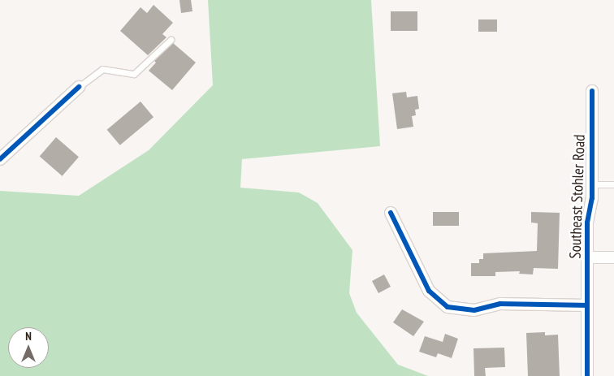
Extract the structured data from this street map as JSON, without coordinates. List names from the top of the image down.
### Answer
{
  "streets": {
    "street": ["Southeast Stohler Road"]
  },
  "north": "top"
}
